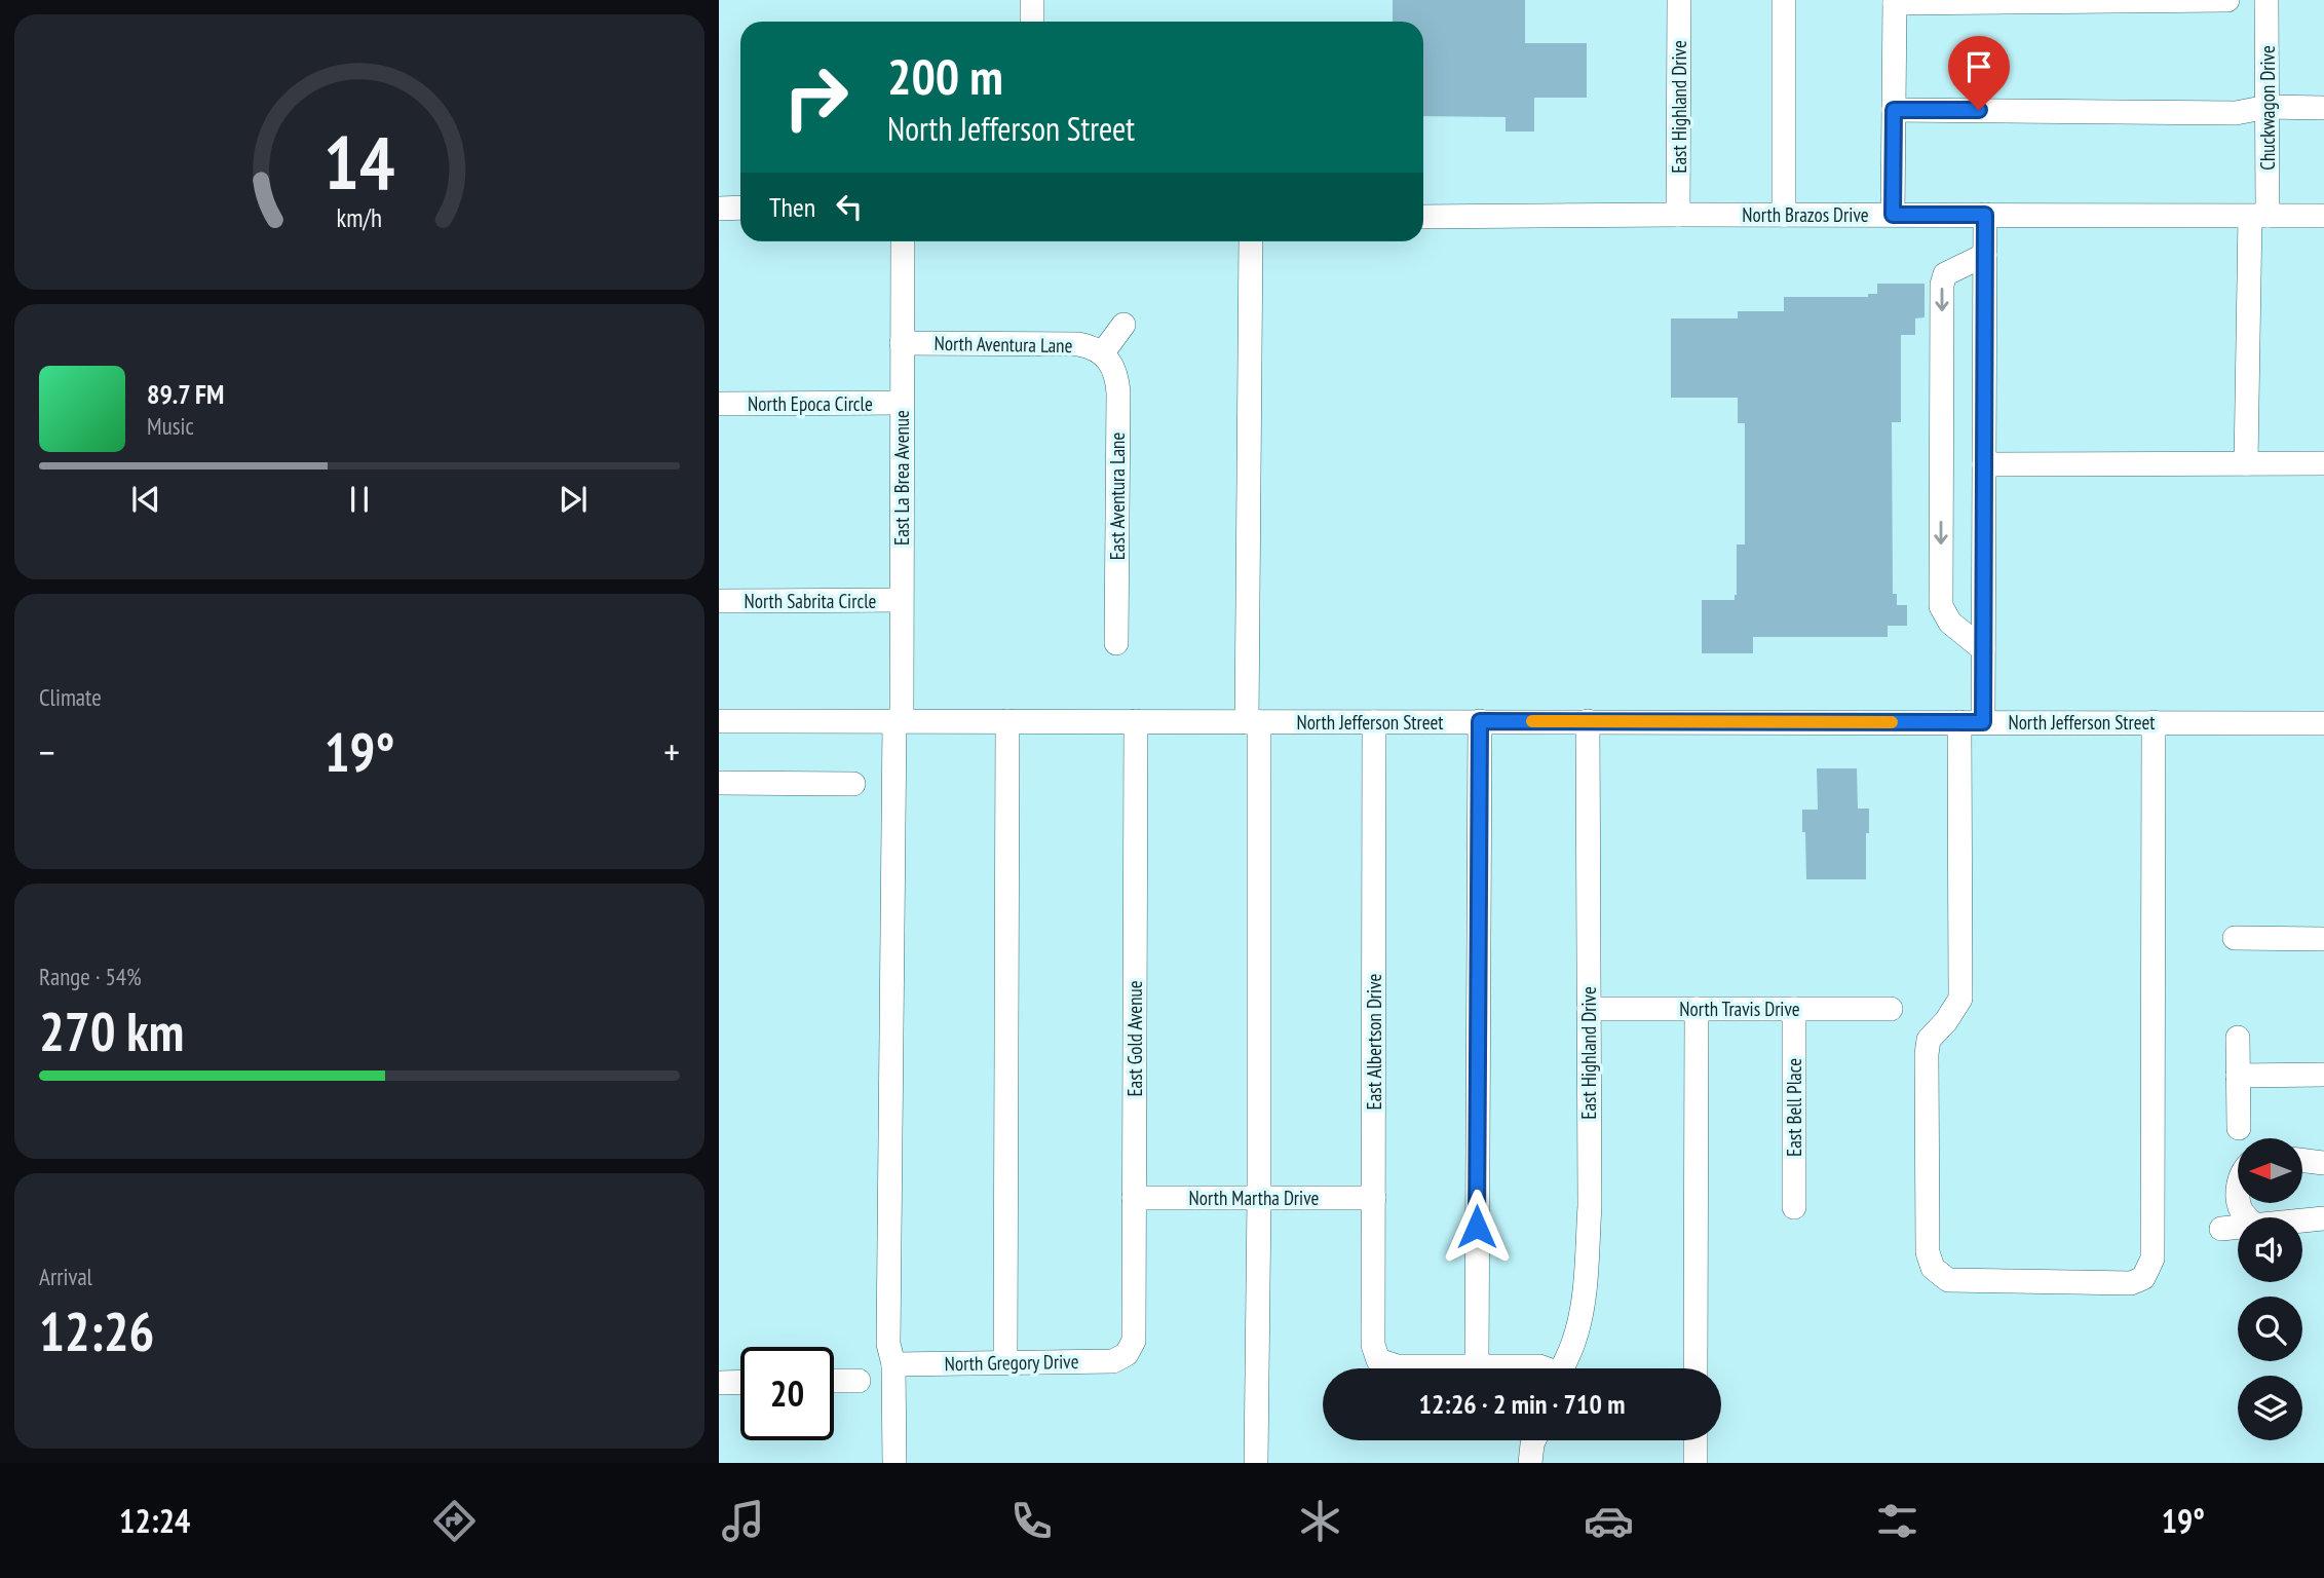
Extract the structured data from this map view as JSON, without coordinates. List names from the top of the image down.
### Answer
{
  "streets": {
    "street": [
      "East Highland Drive",
      "Chuckwagon Drive",
      "North Brazos Drive",
      "North Aventura Lane",
      "North Epoca Circle",
      "East La Brea Avenue",
      "East Aventura Lane",
      "North Sabrita Circle",
      "North Jefferson Street",
      "North Travis Drive",
      "East Gold Avenue",
      "East Albertson Drive",
      "East Bell Place",
      "North Martha Drive",
      "North Gregory Drive"
    ]
  },
  "crossings": [
    ["East Highland Drive", "North Brazos Drive"],
    ["East Highland Drive", "North Jefferson Street"],
    ["East Highland Drive", "North Travis Drive"],
    ["Chuckwagon Drive", "North Brazos Drive"],
    ["North Aventura Lane", "East La Brea Avenue"],
    ["North Aventura Lane", "East Aventura Lane"],
    ["North Epoca Circle", "East La Brea Avenue"],
    ["East La Brea Avenue", "North Sabrita Circle"],
    ["East La Brea Avenue", "North Jefferson Street"],
    ["East La Brea Avenue", "North Gregory Drive"],
    ["North Jefferson Street", "East Gold Avenue"],
    ["North Jefferson Street", "East Albertson Drive"],
    ["North Travis Drive", "East Bell Place"],
    ["East Gold Avenue", "North Martha Drive"],
    ["East Gold Avenue", "North Gregory Drive"],
    ["East Albertson Drive", "North Martha Drive"]
  ],
  "north": "left",
  "page": {
    "turn": ["200 m", "North Jefferson Street"],
    "then": "Then",
    "song": ["89.7 FM", "Music"],
    "tile": [
      "Climate",
      ["Range · 54%", "270 km"],
      ["Arrival", "12:26"]
    ],
    "heat": ["−", "19°", "+"],
    "limit": "20",
    "trip": "12:26 · 2 min · 710 m",
    "tabs": ["12:24", "19°"],
    "gauge": ["14", "km/h"]
  }
}
